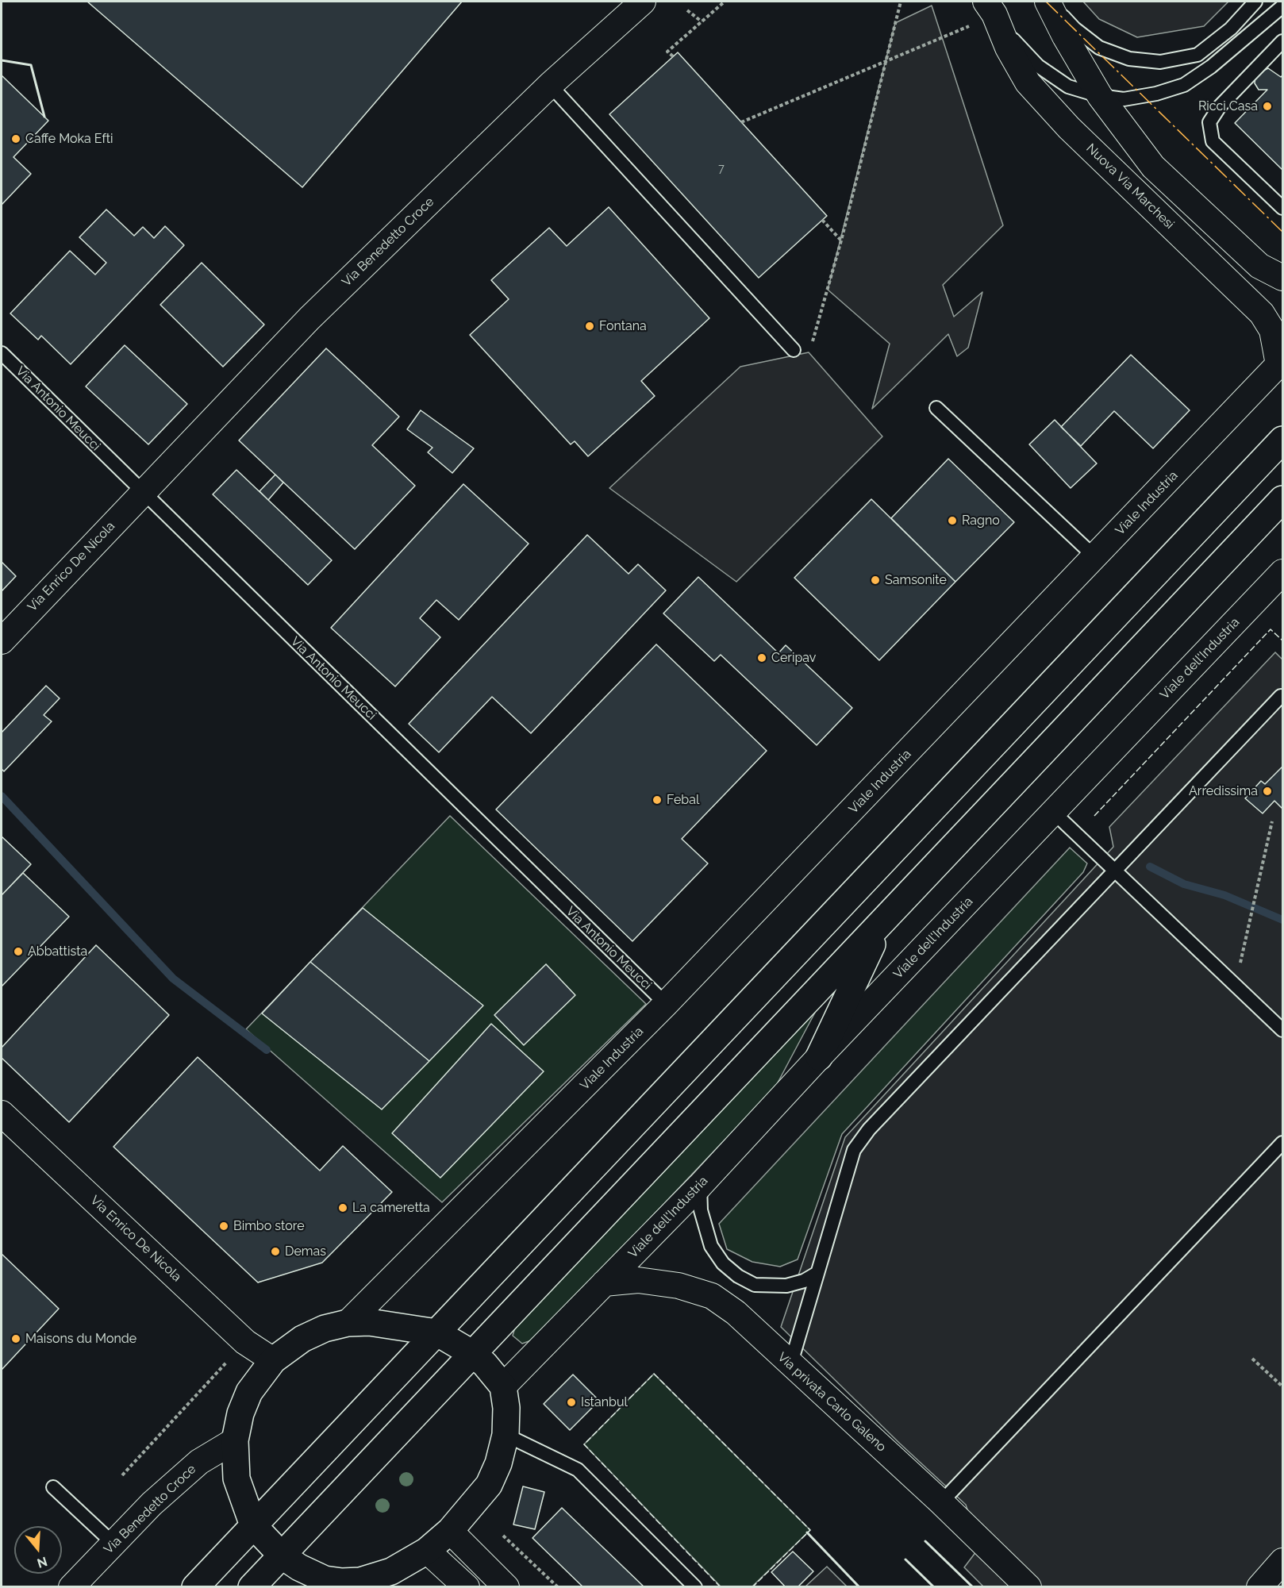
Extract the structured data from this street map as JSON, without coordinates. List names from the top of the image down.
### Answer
{
  "streets": {
    "street": [
      "Nuova Via Marchesi",
      "Via Benedetto Croce",
      "Viale Industria",
      "Via Enrico De Nicola",
      "Viale dell'Industria",
      "Via privata Carlo Galeno"
    ],
    "lane": ["Via Antonio Meucci"]
  },
  "crossings": [
    ["Nuova Via Marchesi", "Viale Industria"],
    ["Via Benedetto Croce", "Via Antonio Meucci"],
    ["Via Benedetto Croce", "Via Enrico De Nicola"],
    ["Via Antonio Meucci", "Viale Industria"],
    ["Via Antonio Meucci", "Via Enrico De Nicola"],
    ["Viale dell'Industria", "Via privata Carlo Galeno"]
  ],
  "places": [
    "Ricci Casa",
    "Caffe Moka Efti",
    "Fontana",
    "Ragno",
    "Samsonite",
    "Ceripav",
    "Arredissima",
    "Febal",
    "Abbattista",
    "La cameretta",
    "Bimbo store",
    "Demas",
    "Maisons du Monde",
    "Istanbul"
  ],
  "house_numbers": ["7"],
  "north": "bottom"
}
